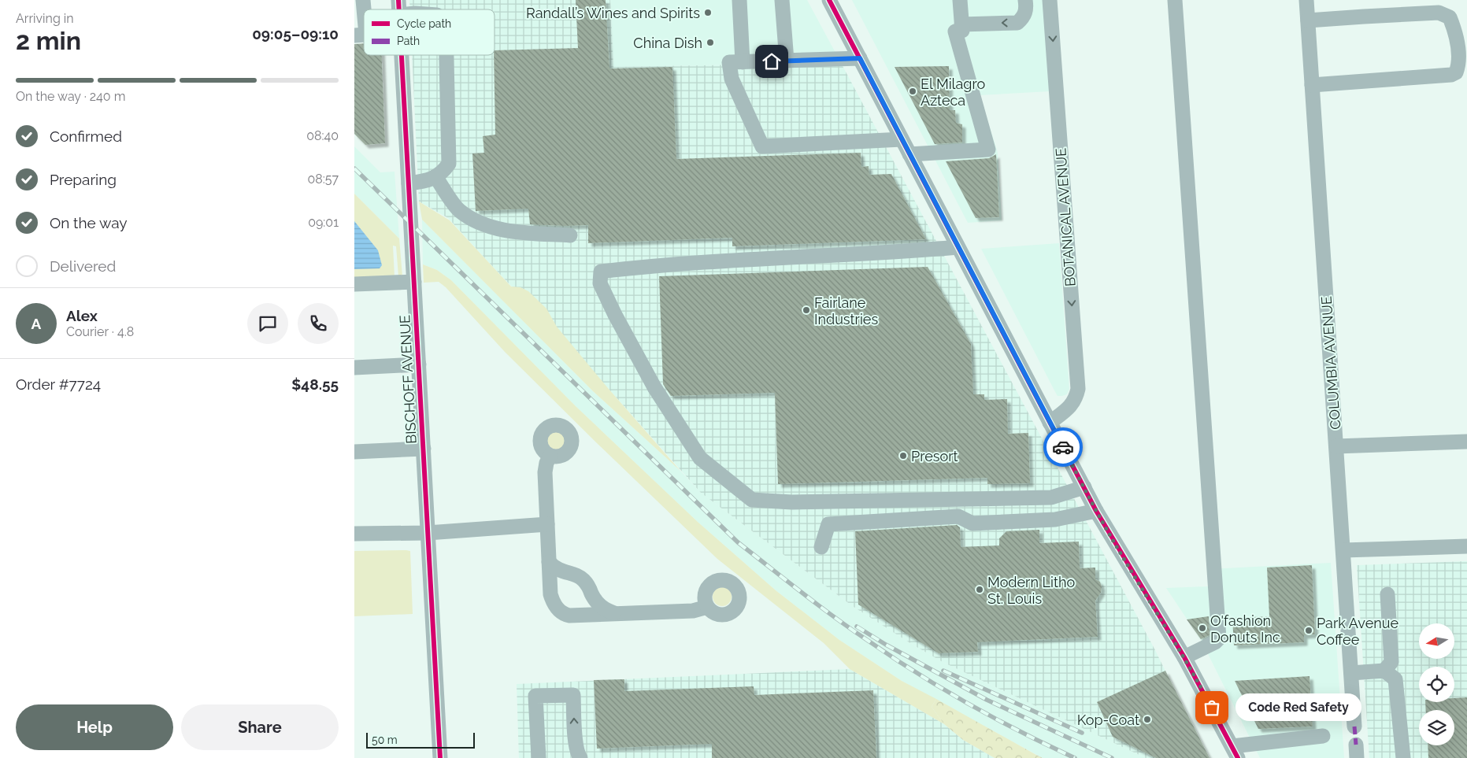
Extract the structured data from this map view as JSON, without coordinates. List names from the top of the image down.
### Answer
{
  "streets": {
    "street": ["BOTANICAL AVENUE", "COLUMBIA AVENUE", "BISCHOFF AVENUE"]
  },
  "places": [
    "Randall’s Wines and Spirits",
    "China Dish",
    "El Milagro Azteca",
    "Fairlane Industries",
    "Presort",
    "Modern Litho St. Louis",
    "O'fashion Donuts Inc",
    "Park Avenue Coffee",
    "Code Red Safety",
    "Kop-Coat"
  ],
  "legend": ["Cycle path", "Path"],
  "scale_bar": "50 m",
  "north": "left",
  "page": {
    "heading": ["2 min", "Arriving in", "09:05–09:10"],
    "panel": [
      "Alex",
      "Courier · 4.8",
      "Order #7724",
      "$48.55"
    ],
    "bar": "On the way · 240 m",
    "list": [
      ["Confirmed", "08:40"],
      ["Preparing", "08:57"],
      ["On the way", "09:01"],
      "Delivered"
    ],
    "round": "A",
    "bubble": "Code Red Safety",
    "buttons": ["Help", "Share"],
    "scale": "50 m"
  }
}
